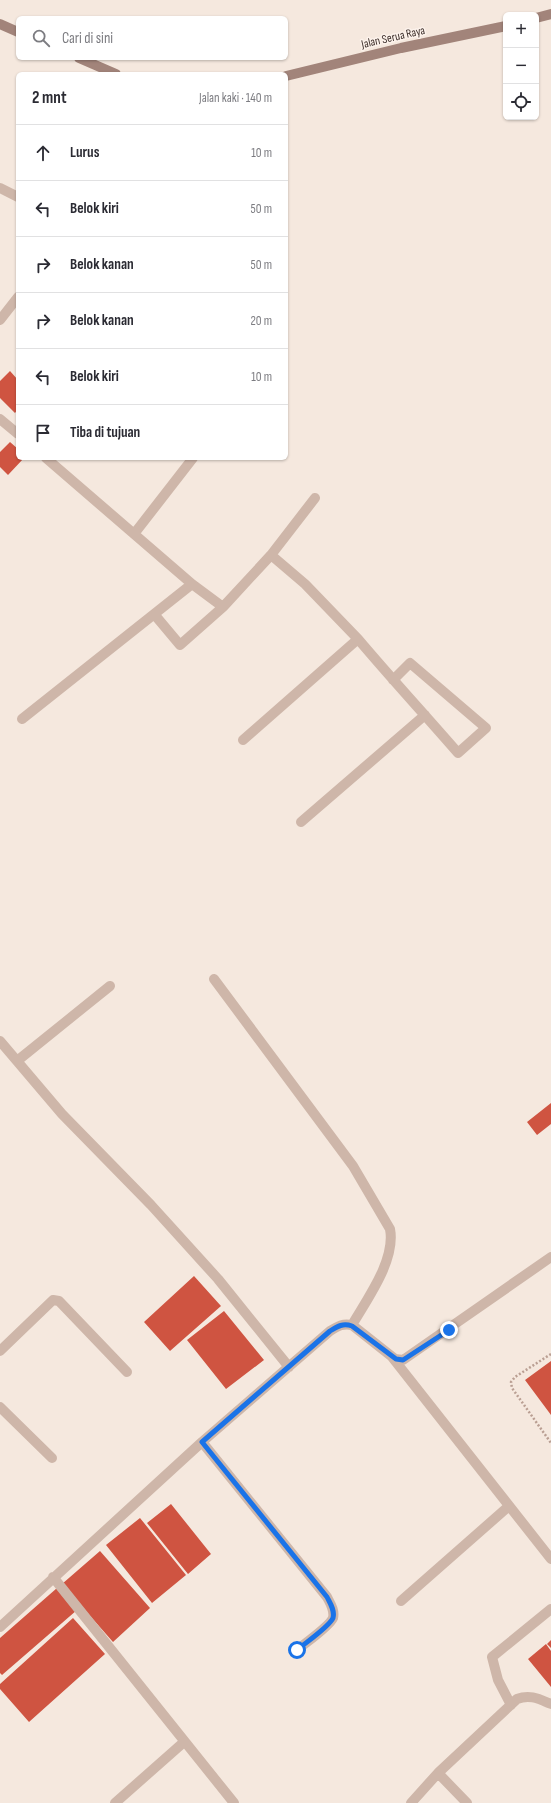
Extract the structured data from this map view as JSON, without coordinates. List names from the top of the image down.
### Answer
{
  "streets": {
    "main road": ["Jalan Serua Raya"]
  },
  "page": {
    "map_buttons": ["+", "−"],
    "search": "Cari di sini",
    "heading": ["2 mnt", "Jalan kaki · 140 m"],
    "list": [
      ["Lurus", "10 m"],
      ["Belok kiri", "50 m"],
      ["Belok kanan", "50 m"],
      ["Belok kanan", "20 m"],
      ["Belok kiri", "10 m"],
      "Tiba di tujuan"
    ]
  }
}
